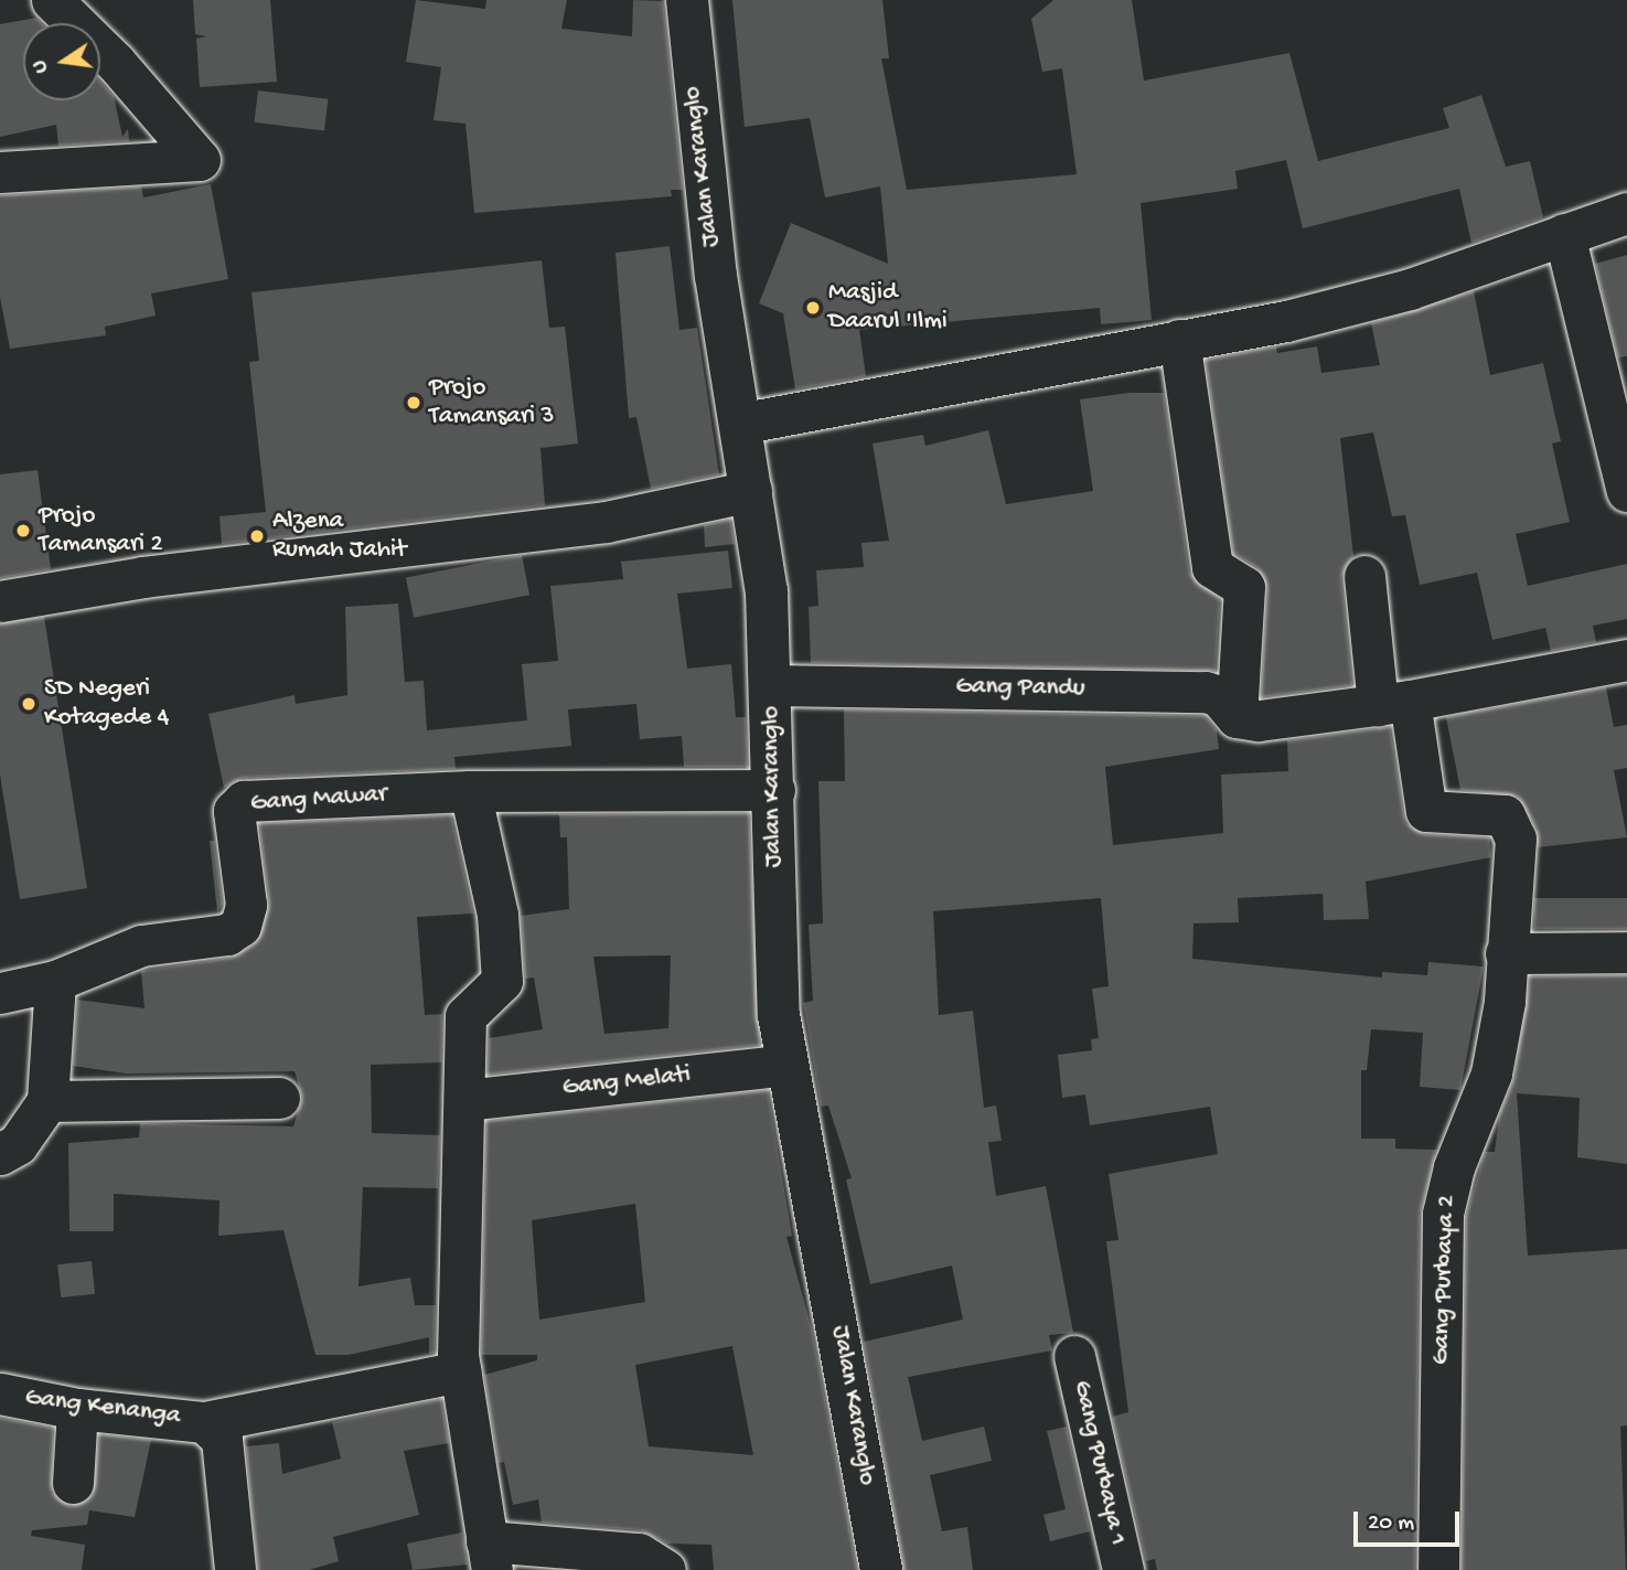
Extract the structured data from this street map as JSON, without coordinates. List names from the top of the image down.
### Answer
{
  "streets": {
    "street": [
      "Jalan Karanglo",
      "Gang Pandu",
      "Gang Mawar",
      "Gang Melati",
      "Gang Purbaya 2",
      "Gang Kenanga",
      "Gang Purbaya 1"
    ]
  },
  "crossings": [
    ["Jalan Karanglo", "Gang Pandu"],
    ["Jalan Karanglo", "Gang Mawar"],
    ["Jalan Karanglo", "Gang Melati"]
  ],
  "places": [
    "Masjid Daarul 'Ilmi",
    "Projo Tamansari 3",
    "Projo Tamansari 2",
    "Alzena Rumah Jahit",
    "SD Negeri Kotagede 4"
  ],
  "scale_bar": "20 m",
  "north": "left"
}
